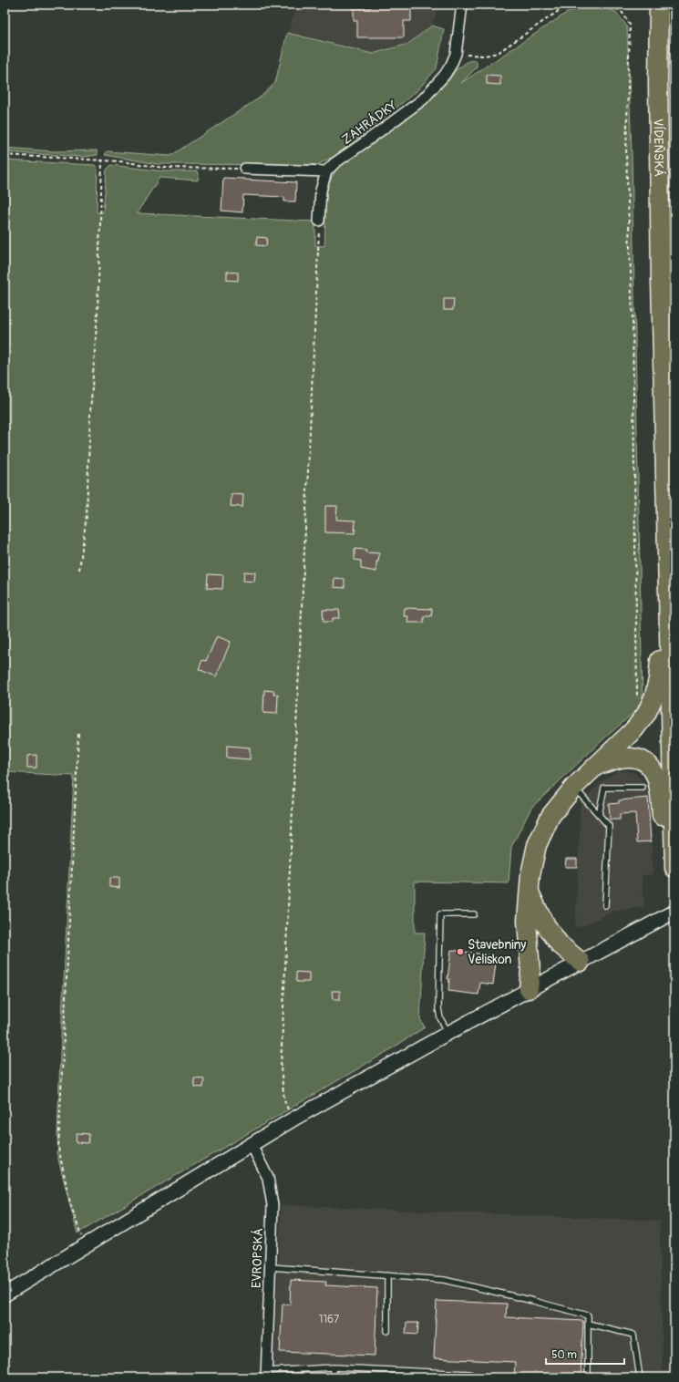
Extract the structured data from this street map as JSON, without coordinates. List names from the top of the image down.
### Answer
{
  "streets": {
    "highway": ["VÍDEŇSKÁ"],
    "street": ["ZAHRÁDKY", "EVROPSKÁ"]
  },
  "places": ["Stavebniny Veliskon"],
  "house_numbers": ["1167"],
  "scale_bar": "50 m"
}
